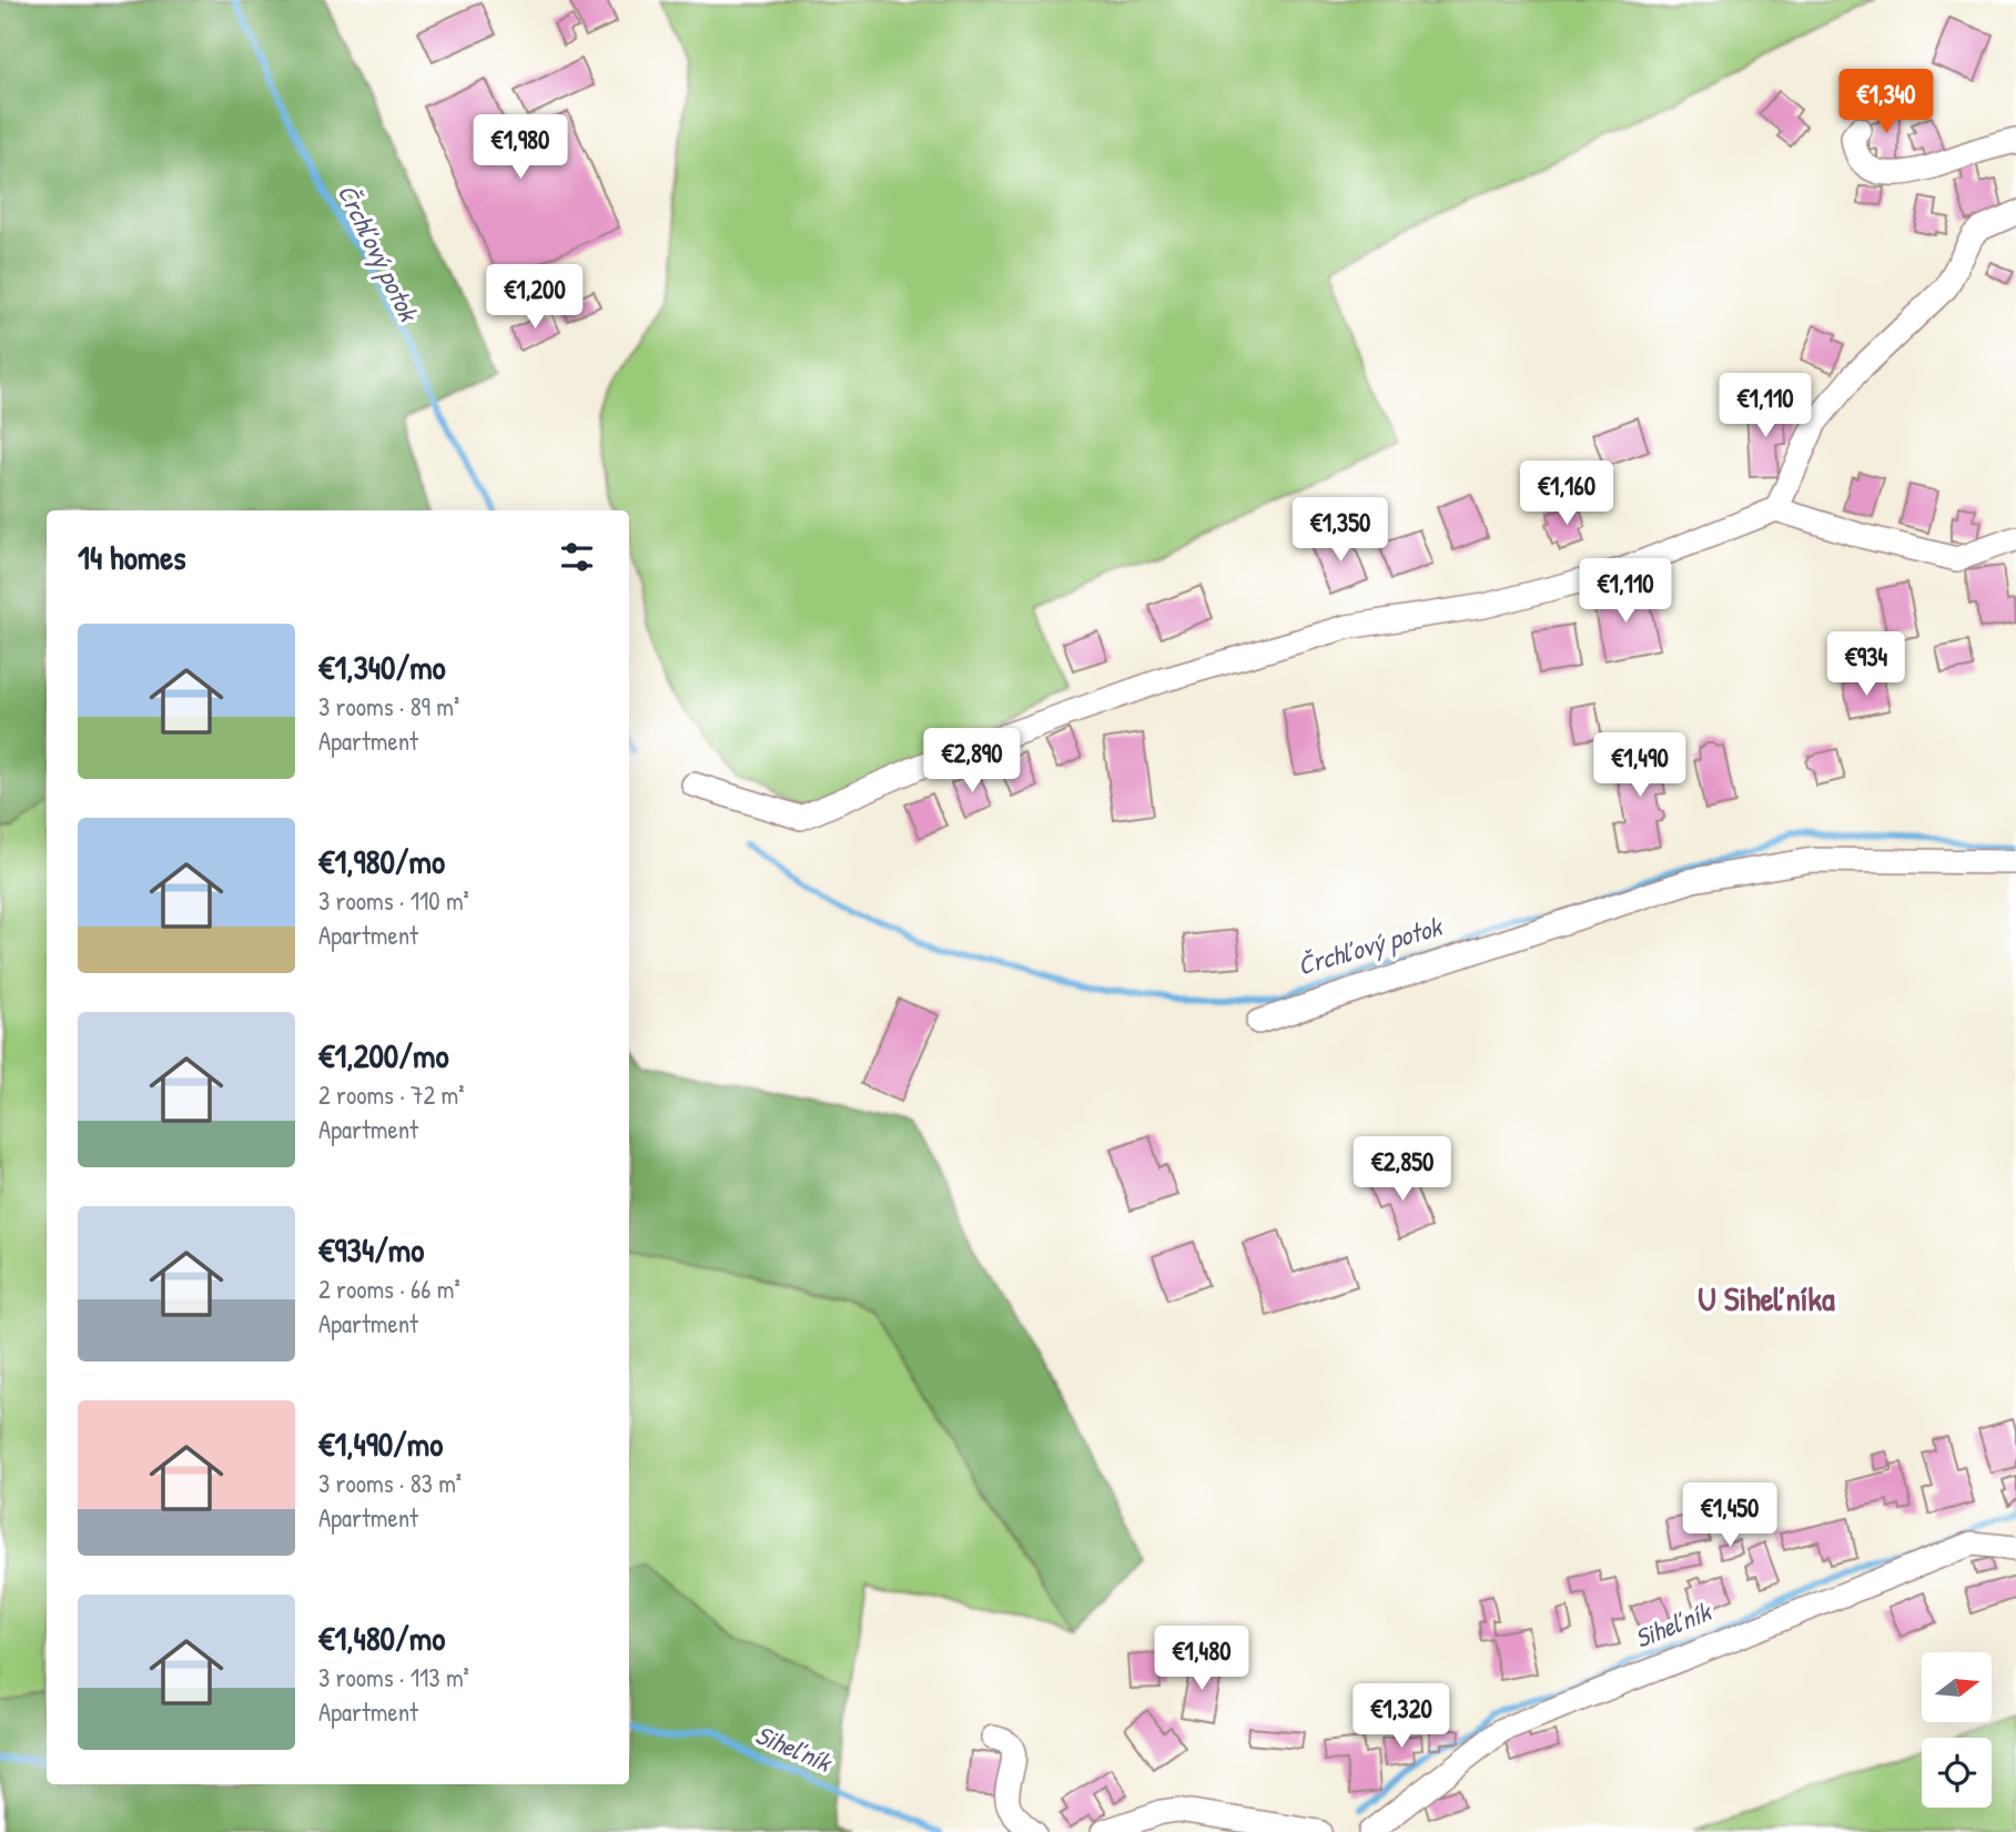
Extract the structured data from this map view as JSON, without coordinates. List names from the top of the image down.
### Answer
{
  "districts": ["U Siheľníka"],
  "water": ["Črchľový potok", "Siheľník"],
  "north": "right",
  "page": {
    "price": [
      "€1,340",
      "€1,980",
      "€1,200",
      "€1,110",
      "€1,160",
      "€1,350",
      "€1,110",
      "€934",
      "€2,890",
      "€1,490",
      "€2,850",
      "€1,450",
      "€1,480",
      "€1,320"
    ],
    "heading": "14 homes",
    "list": [
      {
        "name": "€1,340/mo",
        "note": "3 rooms · 89 m² · Apartment"
      },
      {
        "name": "€1,980/mo",
        "note": "3 rooms · 110 m² · Apartment"
      },
      {
        "name": "€1,200/mo",
        "note": "2 rooms · 72 m² · Apartment"
      },
      {
        "name": "€934/mo",
        "note": "2 rooms · 66 m² · Apartment"
      },
      {
        "name": "€1,490/mo",
        "note": "3 rooms · 83 m² · Apartment"
      },
      {
        "name": "€1,480/mo",
        "note": "3 rooms · 113 m² · Apartment"
      }
    ]
  }
}
